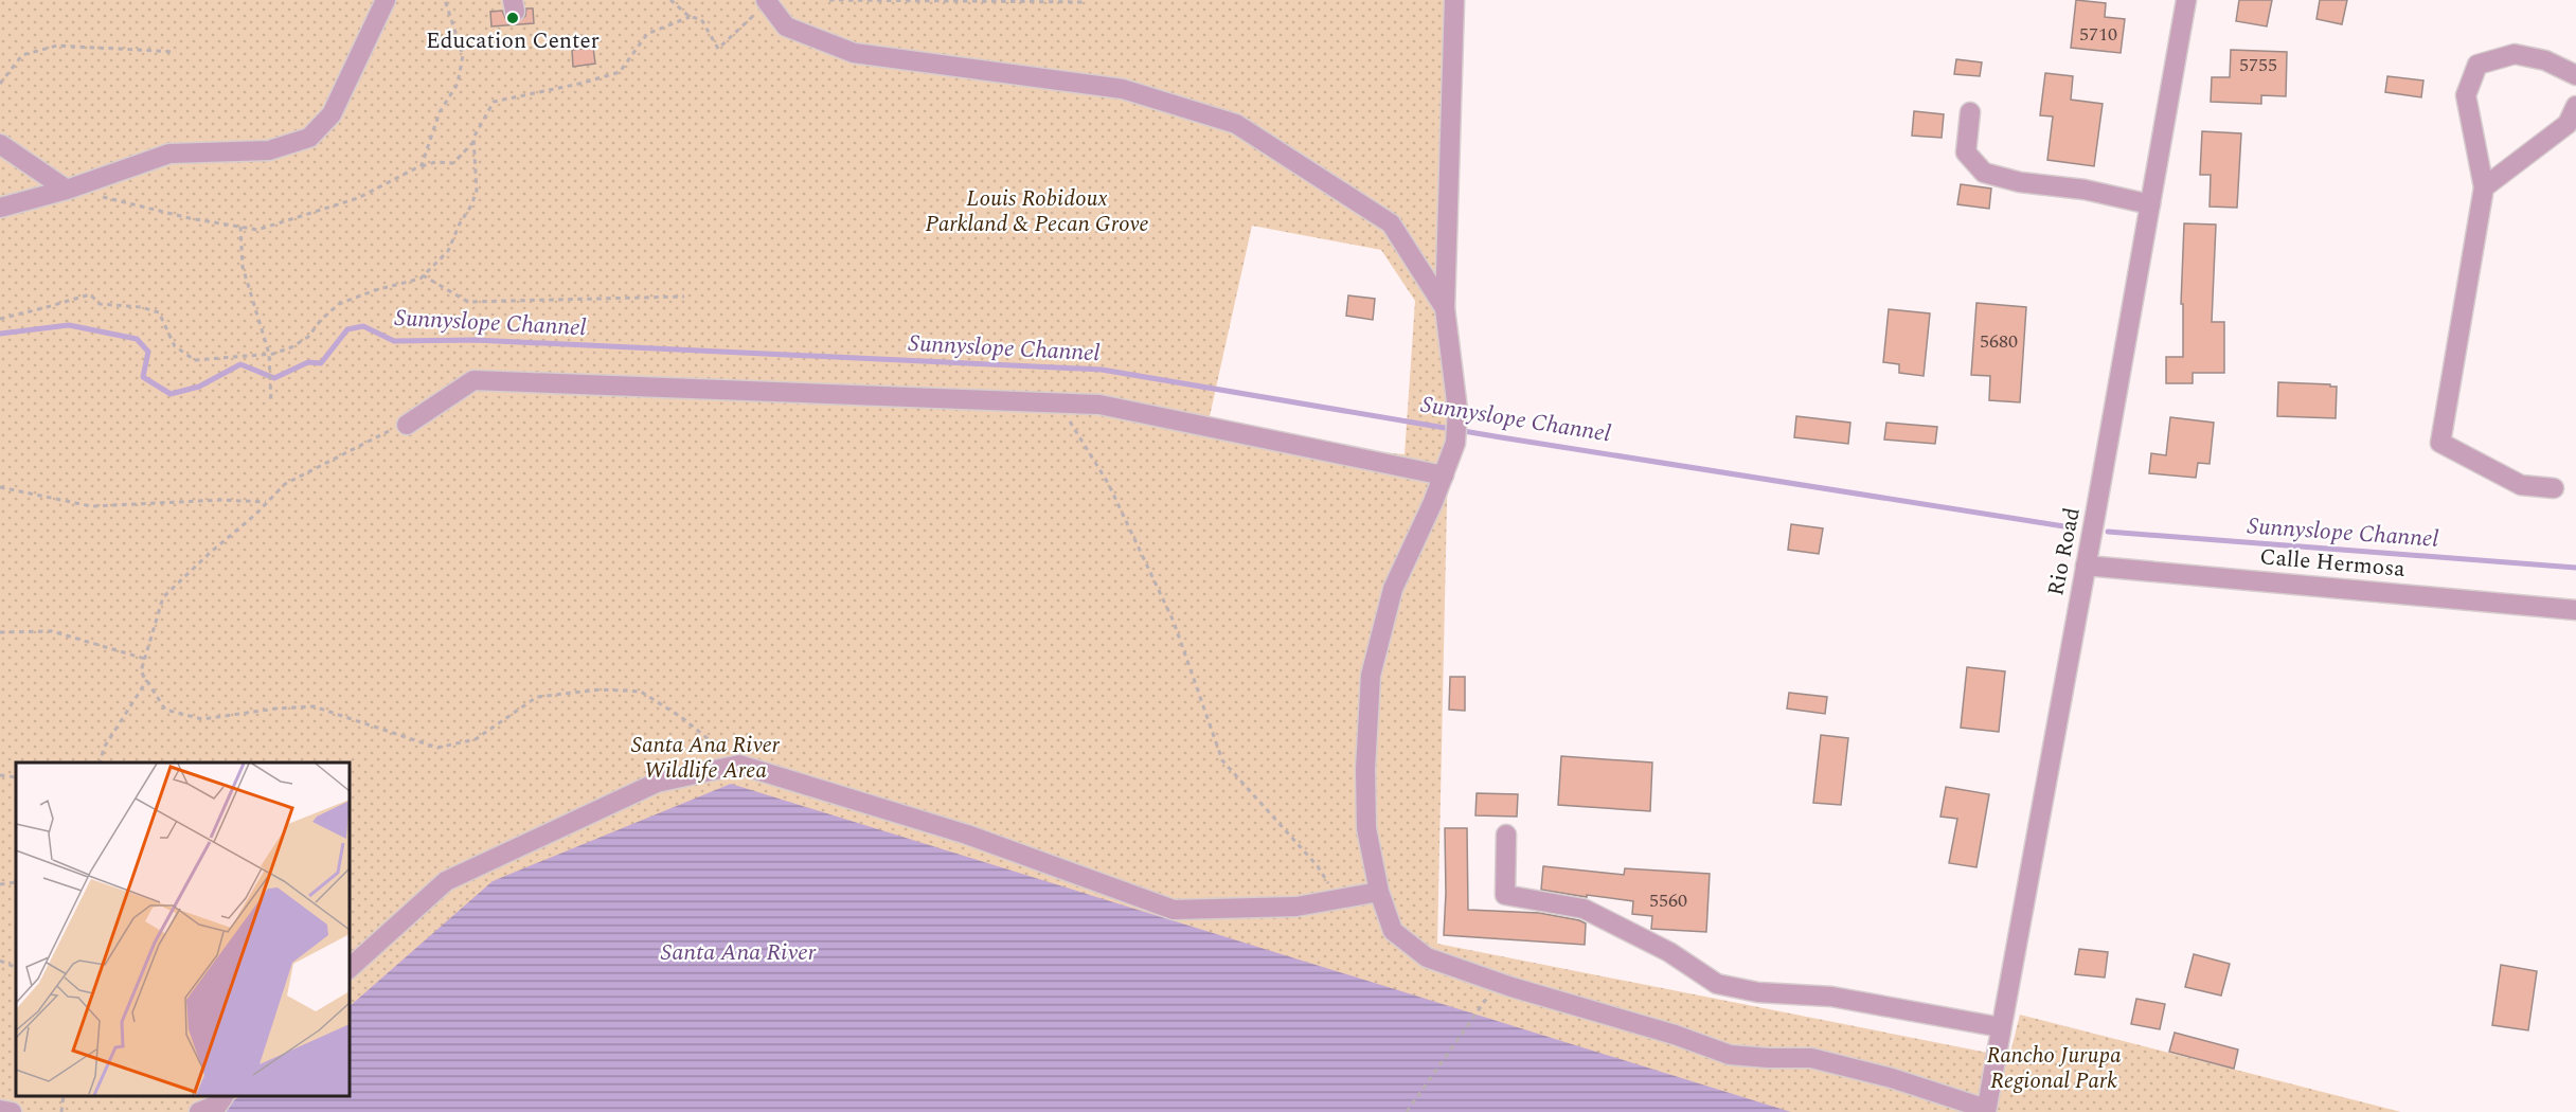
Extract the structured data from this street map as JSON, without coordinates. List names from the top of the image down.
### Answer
{
  "streets": {
    "street": ["Rio Road", "Calle Hermosa"]
  },
  "crossings": [
    ["Rio Road", "Calle Hermosa"]
  ],
  "water": ["Sunnyslope Channel", "Santa Ana River"],
  "parks": ["Louis Robidoux Parkland & Pecan Grove", "Santa Ana River Wildlife Area", "Rancho Jurupa Regional Park"],
  "places": ["Education Center"],
  "house_numbers": [
    "5710",
    "5755",
    "5680",
    "5560"
  ]
}
